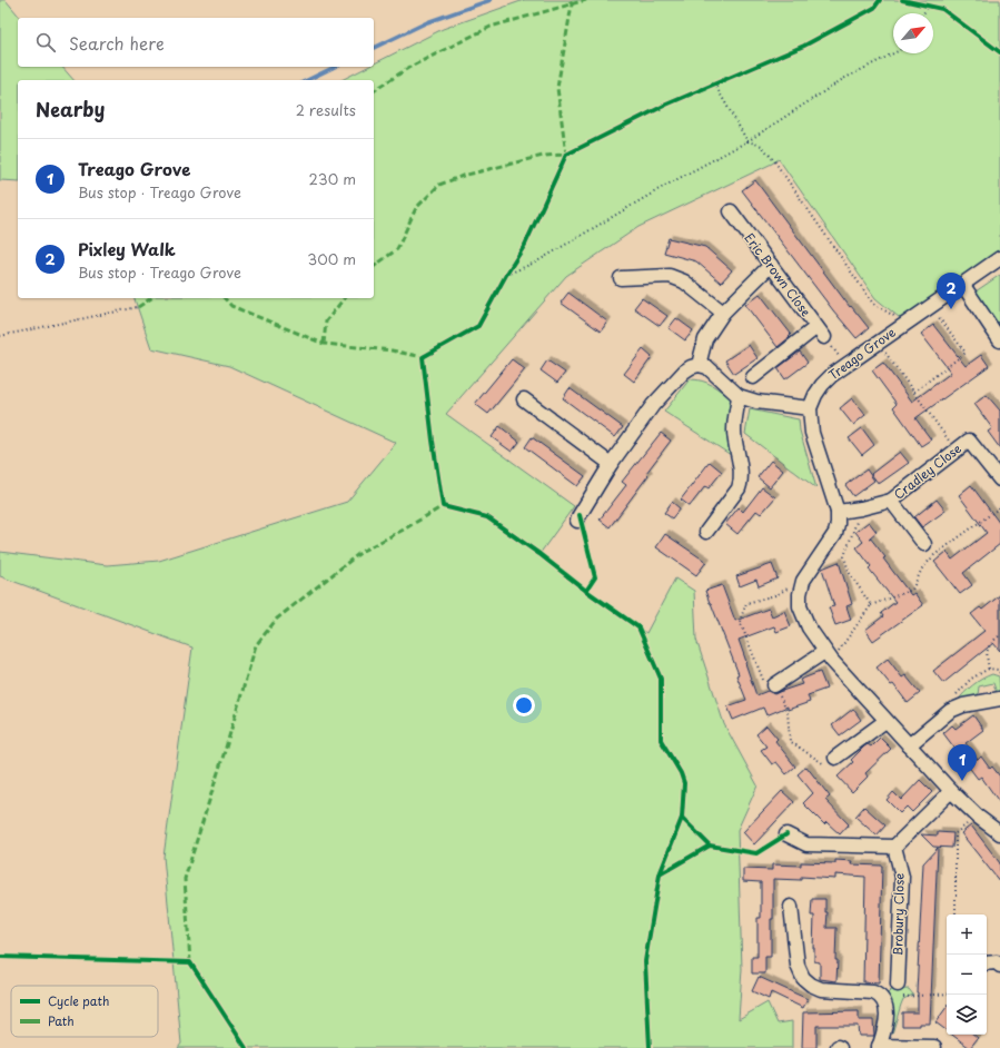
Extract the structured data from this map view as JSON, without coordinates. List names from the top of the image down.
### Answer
{
  "streets": {
    "street": [
      "Eric Brown Close",
      "Treago Grove",
      "Cradley Close",
      "Brobury Close"
    ]
  },
  "legend": ["Cycle path", "Path"],
  "north": "top right",
  "page": {
    "search": "Search here",
    "heading": ["Nearby", "2 results"],
    "list": [
      {
        "mark": "1",
        "name": "Treago Grove",
        "note": "Bus stop · Treago Grove",
        "value": "230 m"
      },
      {
        "mark": "2",
        "name": "Pixley Walk",
        "note": "Bus stop · Treago Grove",
        "value": "300 m"
      }
    ],
    "pins": ["2", "1"],
    "map_buttons": ["+", "−"]
  }
}
